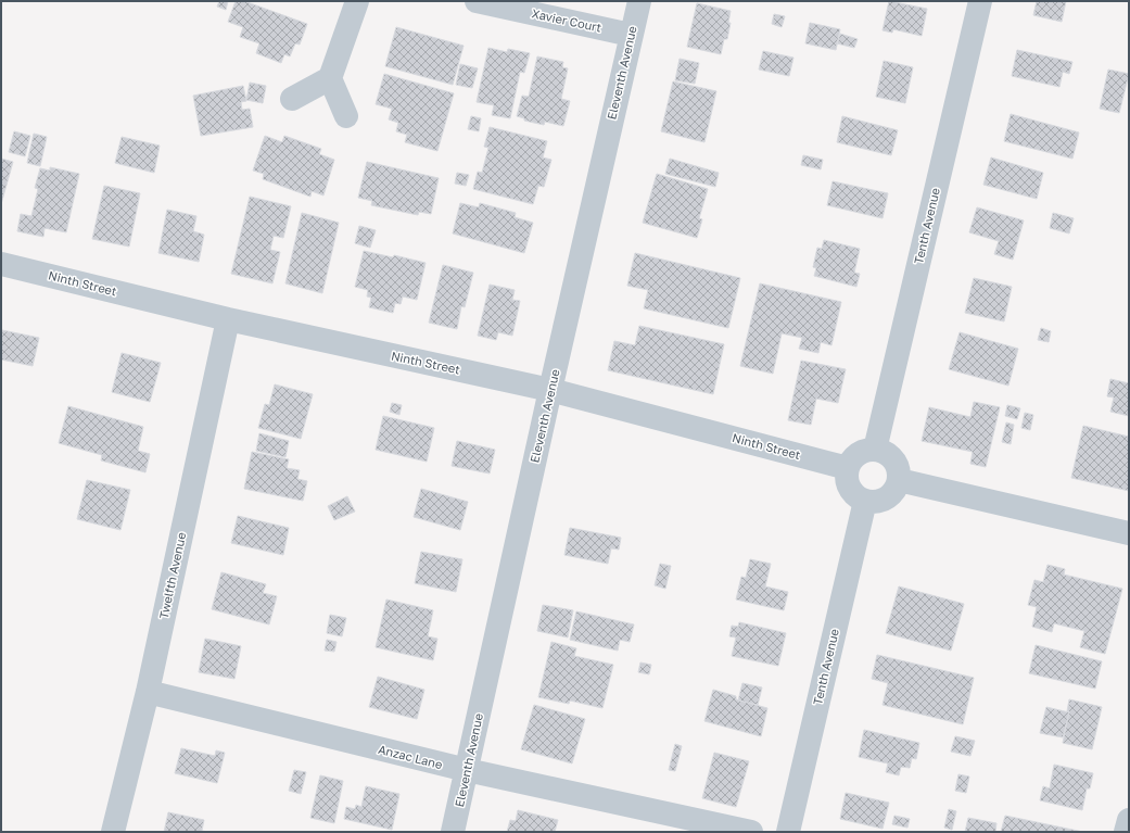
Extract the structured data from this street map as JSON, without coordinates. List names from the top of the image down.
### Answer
{
  "streets": {
    "street": [
      "Xavier Court",
      "Eleventh Avenue",
      "Tenth Avenue",
      "Ninth Street",
      "Twelfth Avenue",
      "Anzac Lane"
    ]
  },
  "crossings": [
    ["Xavier Court", "Eleventh Avenue"],
    ["Eleventh Avenue", "Ninth Street"],
    ["Eleventh Avenue", "Anzac Lane"],
    ["Tenth Avenue", "Ninth Street"],
    ["Ninth Street", "Twelfth Avenue"],
    ["Twelfth Avenue", "Anzac Lane"]
  ]
}
